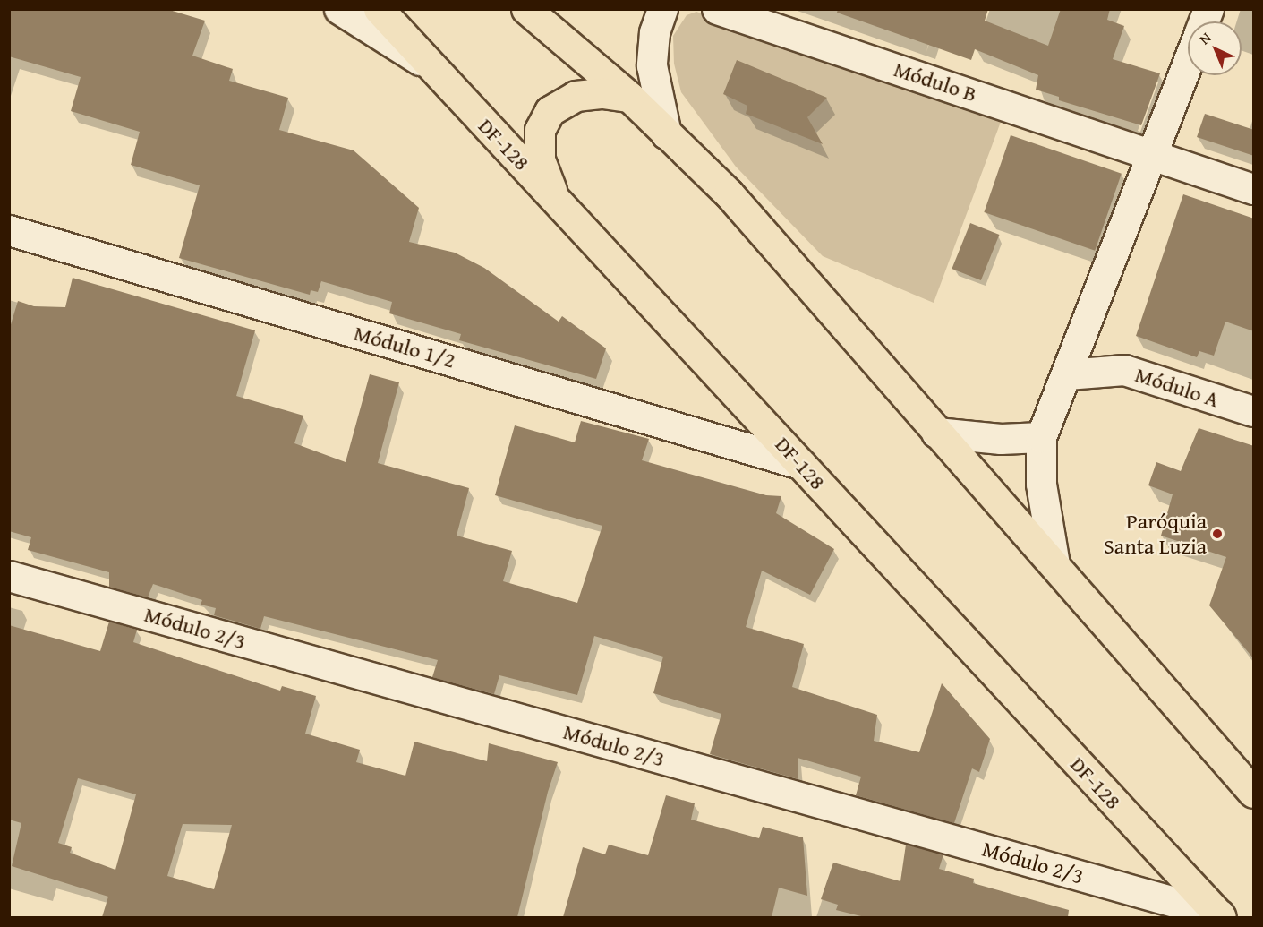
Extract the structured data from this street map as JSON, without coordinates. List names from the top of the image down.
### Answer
{
  "streets": {
    "main road": ["DF-128"],
    "street": [
      "Módulo B",
      "Módulo 1/2",
      "Módulo A",
      "Módulo 2/3"
    ]
  },
  "crossings": [
    ["DF-128", "Módulo 1/2"],
    ["DF-128", "Módulo 2/3"]
  ],
  "places": ["Paróquia Santa Luzia"],
  "north": "top left"
}
